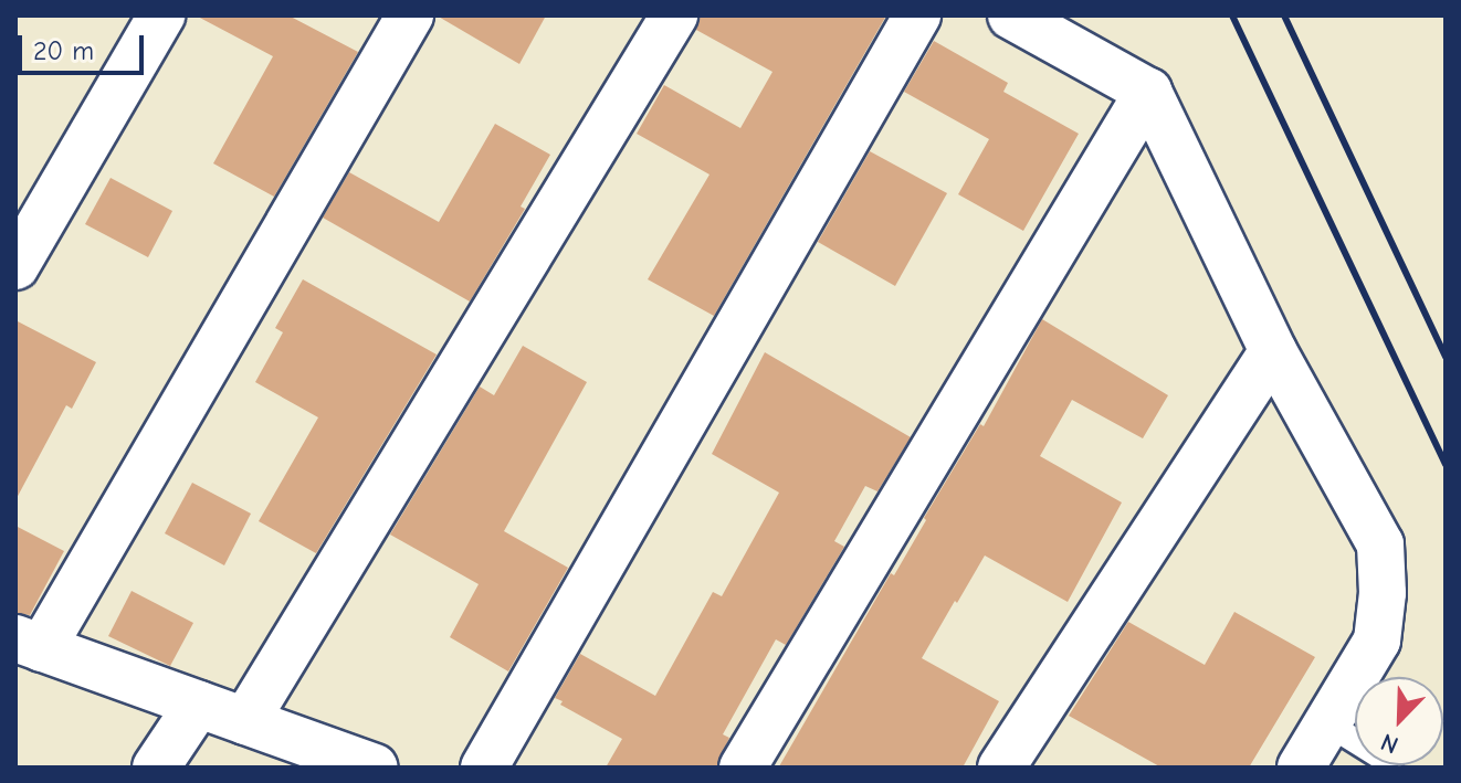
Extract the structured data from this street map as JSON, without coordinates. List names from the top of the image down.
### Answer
{
  "scale_bar": "20 m",
  "north": "bottom left"
}
